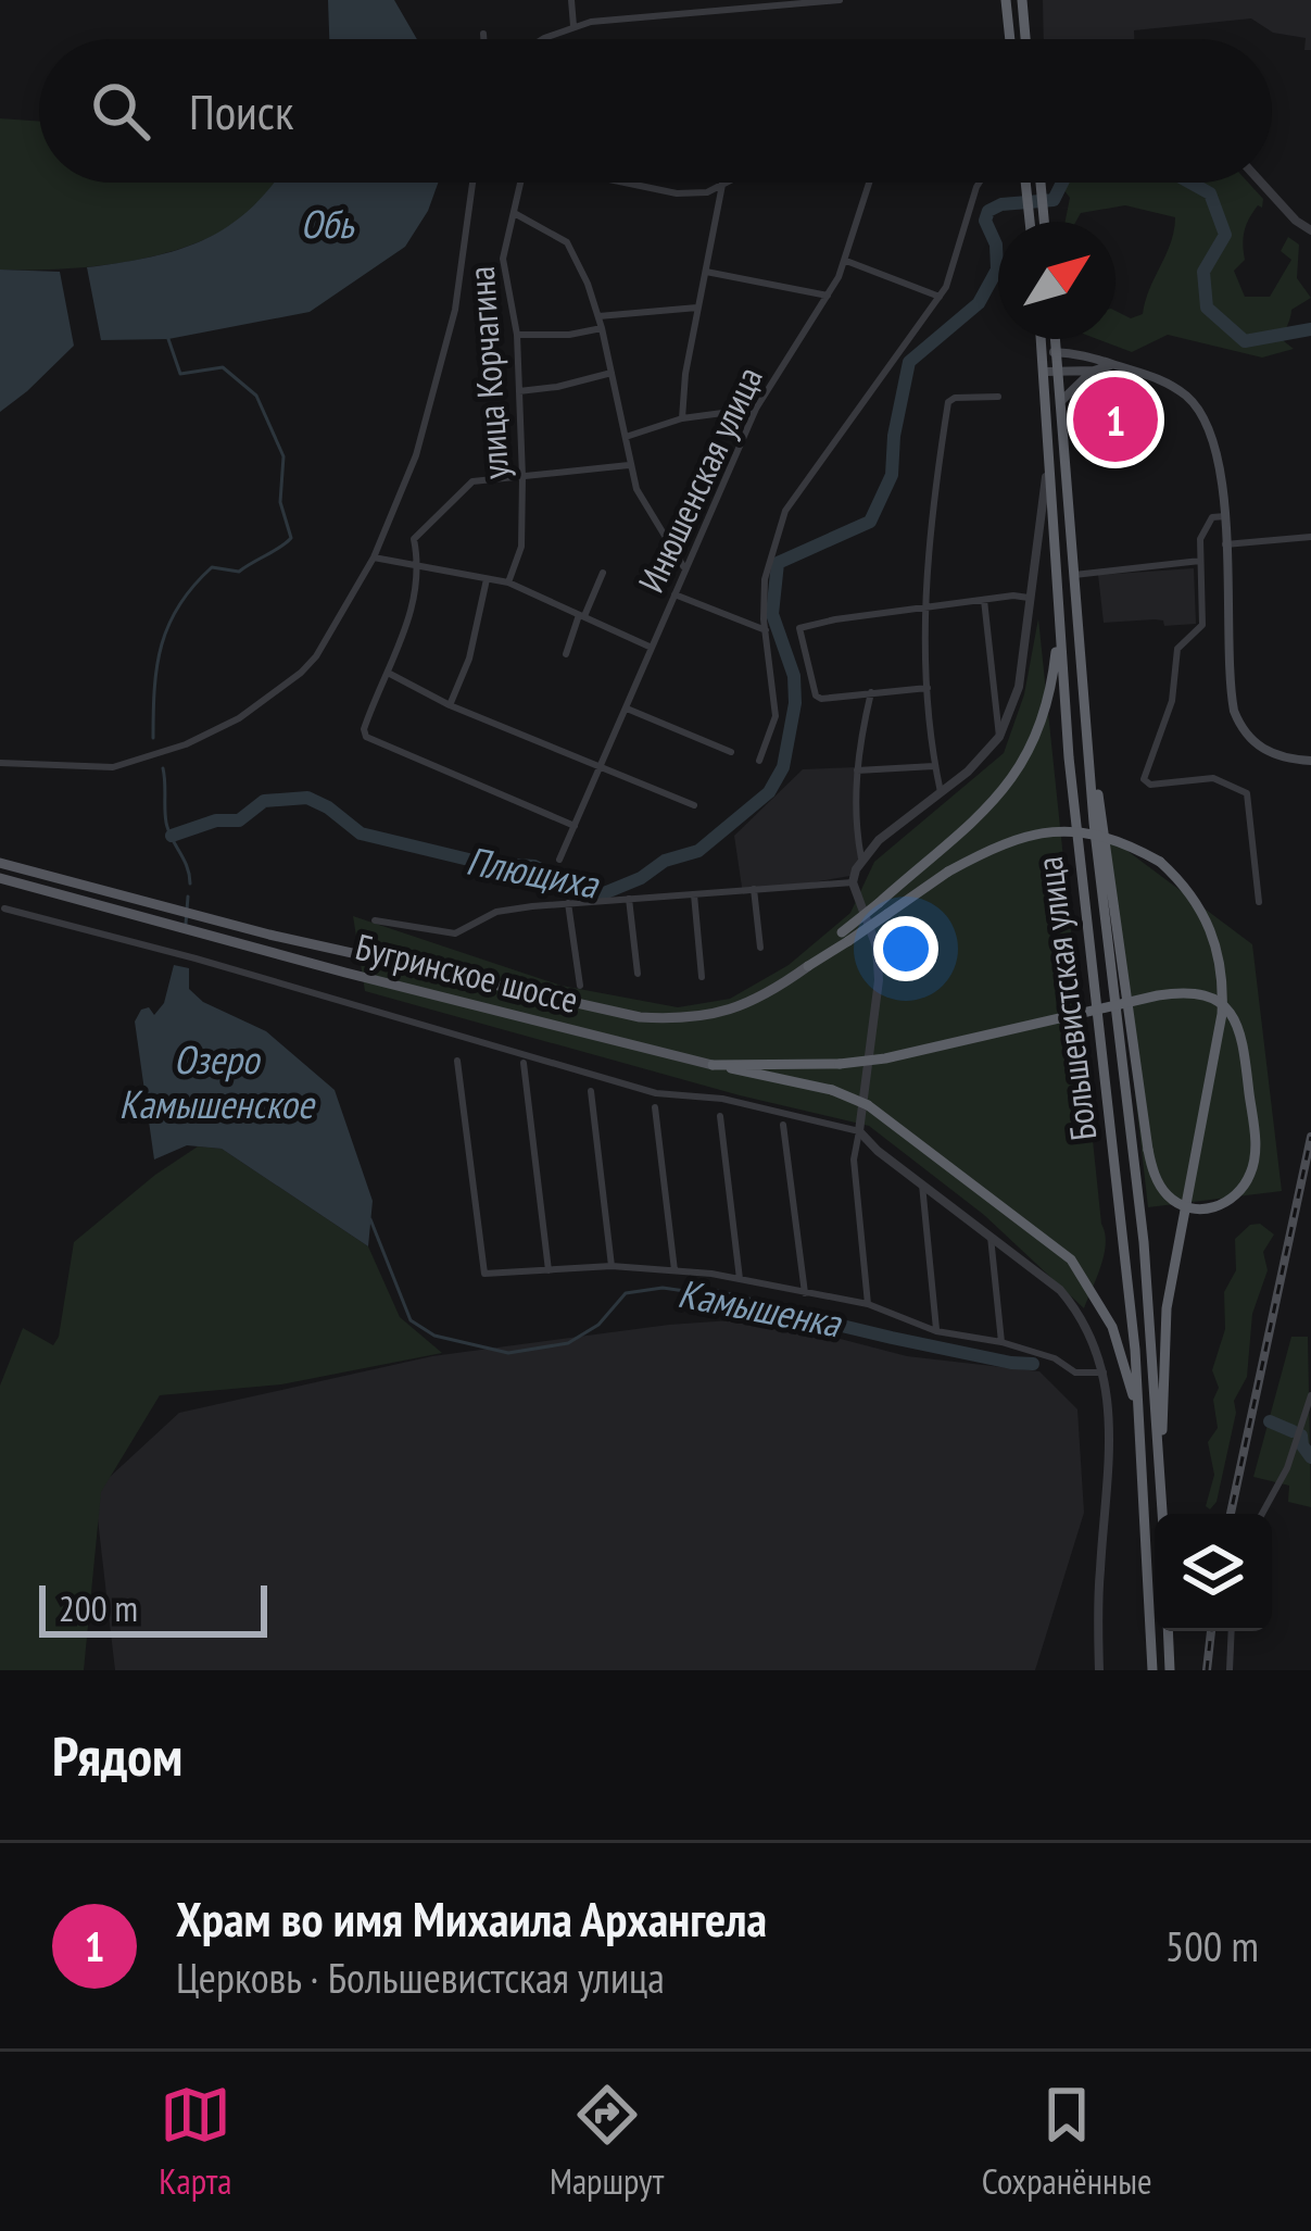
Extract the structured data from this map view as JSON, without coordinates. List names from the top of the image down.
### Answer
{
  "streets": {
    "highway": ["Большевистская улица"],
    "main road": ["Бугринское шоссе"],
    "street": ["улица Корчагина", "Инюшенская улица"]
  },
  "water": [
    "Обь",
    "Плющиха",
    "Озеро Камышенское",
    "Камышенка"
  ],
  "scale_bar": "200 m",
  "north": "top right",
  "page": {
    "search": "Поиск",
    "pins": "1",
    "scale": "200 m",
    "heading": "Рядом",
    "list": [
      {
        "mark": "1",
        "name": "Храм во имя Михаила Архангела",
        "note": "Церковь · Большевистская улица",
        "value": "500 m"
      }
    ],
    "nav": ["Карта", "Маршрут", "Сохранённые"]
  }
}
